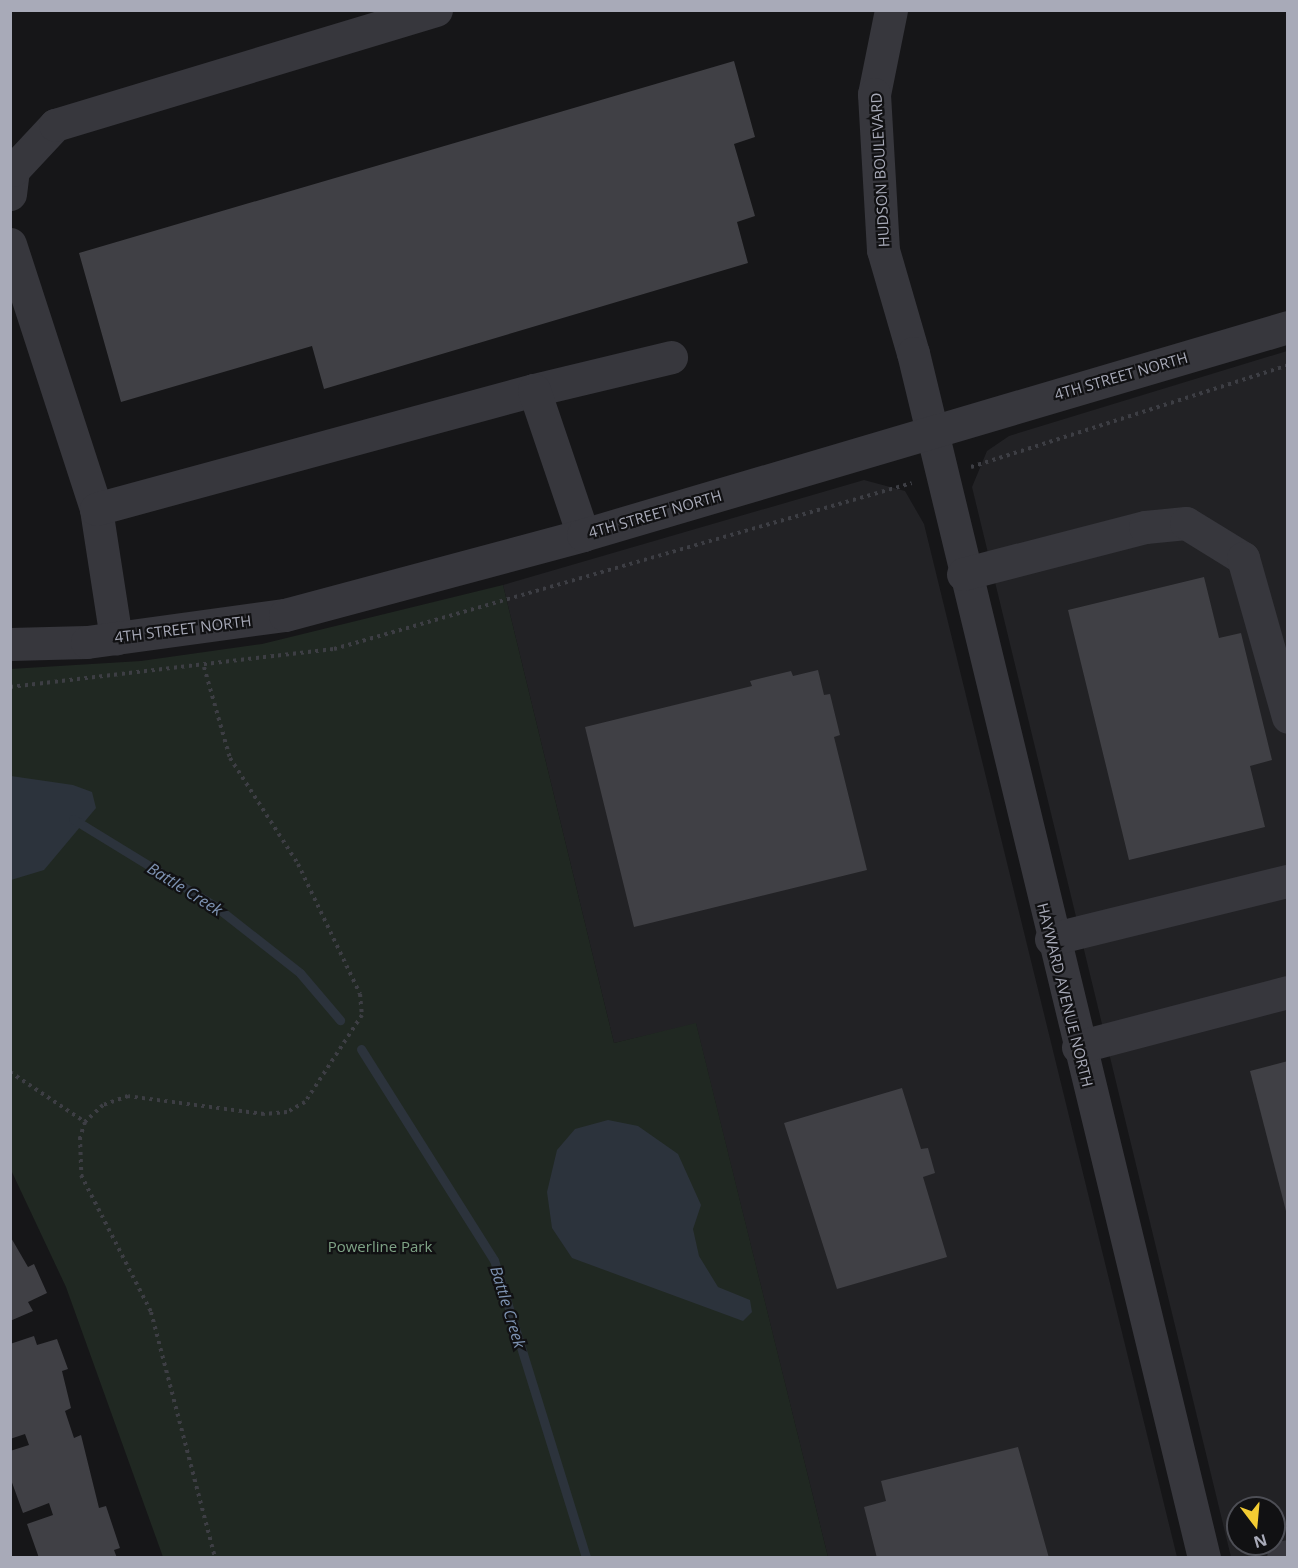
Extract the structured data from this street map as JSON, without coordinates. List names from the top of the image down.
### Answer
{
  "streets": {
    "street": ["HUDSON BOULEVARD", "4TH STREET NORTH", "HAYWARD AVENUE NORTH"]
  },
  "crossings": [
    ["HUDSON BOULEVARD", "4TH STREET NORTH"],
    ["HUDSON BOULEVARD", "HAYWARD AVENUE NORTH"],
    ["4TH STREET NORTH", "HAYWARD AVENUE NORTH"]
  ],
  "water": ["Battle Creek"],
  "parks": ["Powerline Park"],
  "north": "bottom"
}
